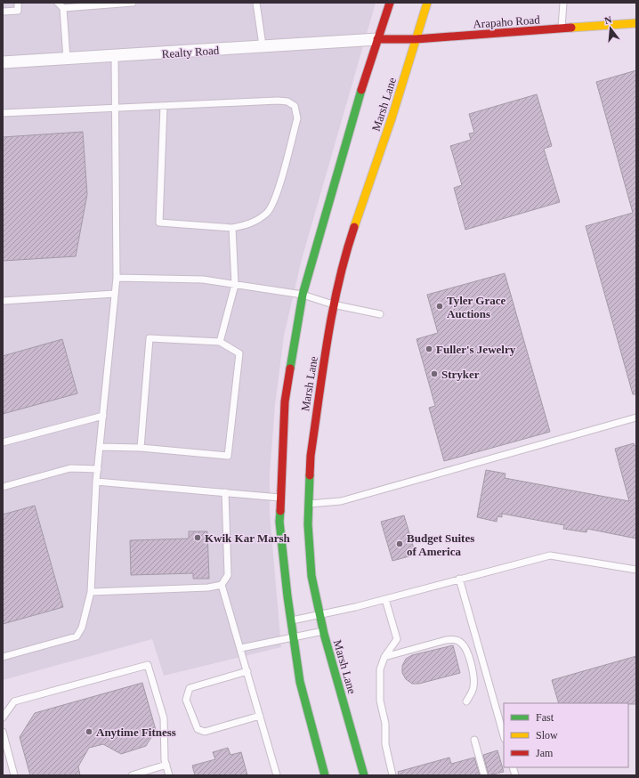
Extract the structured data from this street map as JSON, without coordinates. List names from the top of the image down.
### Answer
{
  "streets": {
    "main road": ["Arapaho Road", "Marsh Lane"],
    "street": ["Realty Road"]
  },
  "crossings": [
    ["Arapaho Road", "Realty Road"],
    ["Arapaho Road", "Marsh Lane"],
    ["Realty Road", "Marsh Lane"]
  ],
  "places": [
    "Tyler Grace Auctions",
    "Fuller's Jewelry",
    "Stryker",
    "Kwik Kar Marsh",
    "Budget Suites of America",
    "Anytime Fitness"
  ],
  "legend": ["Fast", "Slow", "Jam"],
  "north": "top"
}
